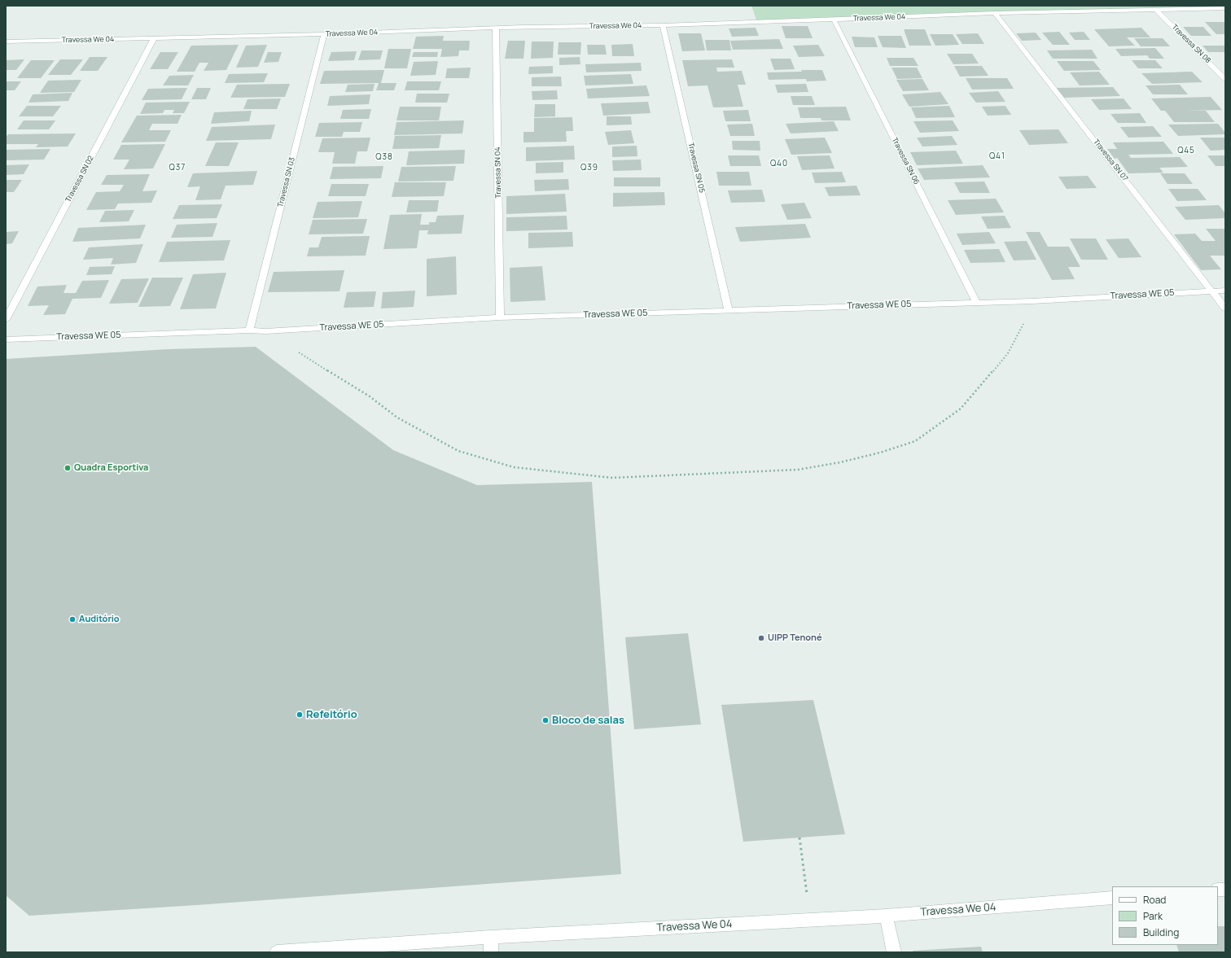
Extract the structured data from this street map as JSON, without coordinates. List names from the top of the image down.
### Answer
{
  "streets": {
    "street": [
      "Travessa We 04",
      "Travessa SN 08",
      "Travessa SN 07",
      "Travessa SN 06",
      "Travessa SN 05",
      "Travessa SN 04",
      "Travessa SN 02",
      "Travessa SN 03",
      "Travessa WE 05"
    ]
  },
  "crossings": [
    ["Travessa We 04", "Travessa SN 08"],
    ["Travessa We 04", "Travessa SN 07"],
    ["Travessa We 04", "Travessa SN 06"],
    ["Travessa We 04", "Travessa SN 05"],
    ["Travessa We 04", "Travessa SN 04"],
    ["Travessa We 04", "Travessa SN 02"],
    ["Travessa We 04", "Travessa SN 03"],
    ["Travessa SN 07", "Travessa WE 05"],
    ["Travessa SN 06", "Travessa WE 05"],
    ["Travessa SN 05", "Travessa WE 05"],
    ["Travessa SN 04", "Travessa WE 05"],
    ["Travessa SN 03", "Travessa WE 05"]
  ],
  "districts": [
    "Q45",
    "Q41",
    "Q38",
    "Q40",
    "Q37",
    "Q39"
  ],
  "places": [
    "Quadra Esportiva",
    "Auditório",
    "UIPP Tenoné",
    "Refeitório",
    "Bloco de salas"
  ],
  "legend": ["Road", "Park", "Building"]
}
